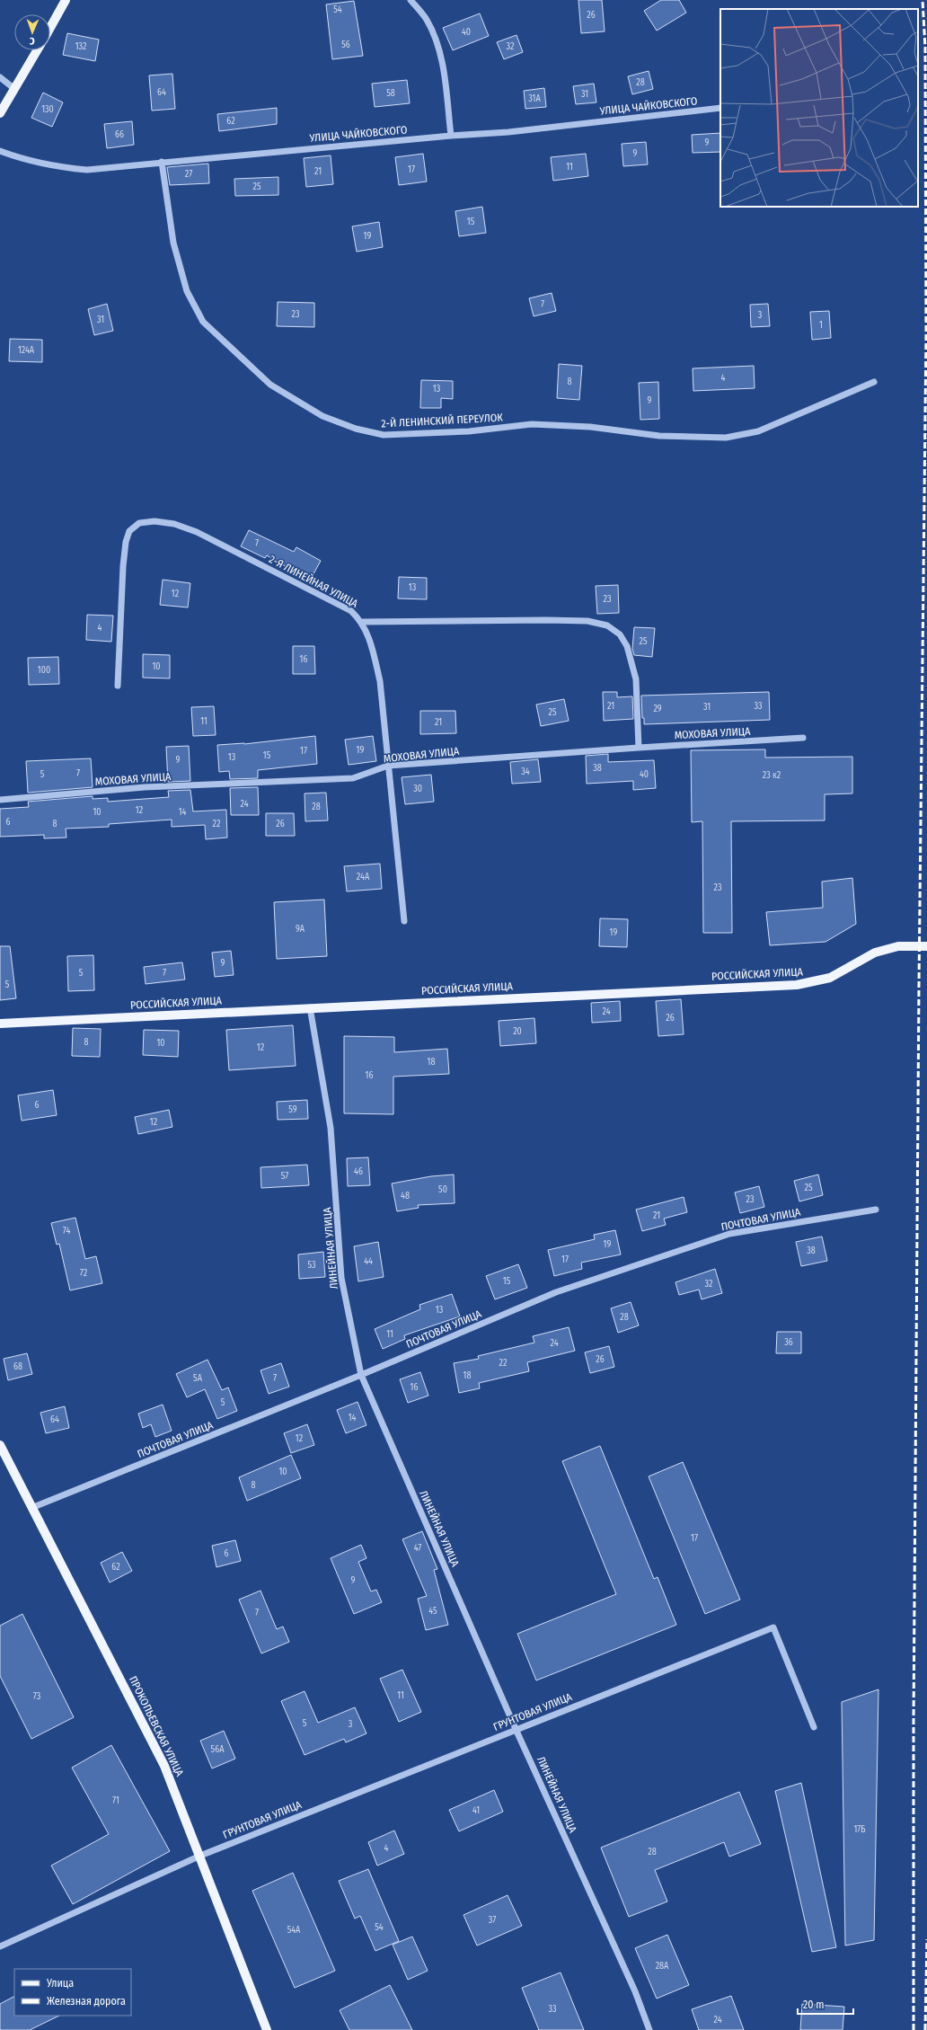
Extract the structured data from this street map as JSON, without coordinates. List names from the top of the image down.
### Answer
{
  "streets": {
    "main road": ["РОССИЙСКАЯ УЛИЦА", "ПРОКОПЬЕВСКАЯ УЛИЦА"],
    "street": [
      "УЛИЦА ЧАЙКОВСКОГО",
      "2-Й ЛЕНИНСКИЙ ПЕРЕУЛОК",
      "2-Я ЛИНЕЙНАЯ УЛИЦА",
      "МОХОВАЯ УЛИЦА",
      "ПОЧТОВАЯ УЛИЦА",
      "ЛИНЕЙНАЯ УЛИЦА",
      "ГРУНТОВАЯ УЛИЦА"
    ]
  },
  "crossings": [
    ["УЛИЦА ЧАЙКОВСКОГО", "2-Й ЛЕНИНСКИЙ ПЕРЕУЛОК"],
    ["2-Я ЛИНЕЙНАЯ УЛИЦА", "МОХОВАЯ УЛИЦА"],
    ["РОССИЙСКАЯ УЛИЦА", "ЛИНЕЙНАЯ УЛИЦА"],
    ["ПОЧТОВАЯ УЛИЦА", "ЛИНЕЙНАЯ УЛИЦА"],
    ["ПОЧТОВАЯ УЛИЦА", "ПРОКОПЬЕВСКАЯ УЛИЦА"],
    ["ЛИНЕЙНАЯ УЛИЦА", "ГРУНТОВАЯ УЛИЦА"],
    ["ГРУНТОВАЯ УЛИЦА", "ПРОКОПЬЕВСКАЯ УЛИЦА"]
  ],
  "house_numbers": [
    "54",
    "26",
    "40",
    "56",
    "132",
    "32",
    "28",
    "64",
    "58",
    "31",
    "31А",
    "130",
    "62",
    "66",
    "9",
    "9",
    "11",
    "17",
    "21",
    "27",
    "25",
    "15",
    "19",
    "7",
    "23",
    "3",
    "31",
    "1",
    "124А",
    "4",
    "8",
    "13",
    "9",
    "7",
    "13",
    "12",
    "23",
    "4",
    "25",
    "16",
    "10",
    "100",
    "21",
    "33",
    "31",
    "29",
    "25",
    "11",
    "21",
    "19",
    "17",
    "15",
    "13",
    "9",
    "38",
    "34",
    "7",
    "5",
    "40",
    "23 к2",
    "30",
    "24",
    "28",
    "12",
    "10",
    "14",
    "6",
    "8",
    "22",
    "26",
    "24А",
    "23",
    "9А",
    "19",
    "9",
    "5",
    "7",
    "5",
    "24",
    "26",
    "20",
    "8",
    "10",
    "12",
    "18",
    "16",
    "6",
    "59",
    "12",
    "46",
    "57",
    "25",
    "50",
    "48",
    "23",
    "21",
    "74",
    "19",
    "38",
    "17",
    "44",
    "53",
    "72",
    "15",
    "32",
    "13",
    "28",
    "11",
    "36",
    "24",
    "26",
    "22",
    "68",
    "18",
    "5А",
    "7",
    "16",
    "5",
    "14",
    "64",
    "12",
    "10",
    "8",
    "17",
    "47",
    "6",
    "62",
    "9",
    "45",
    "7",
    "11",
    "73",
    "5",
    "3",
    "56А",
    "71",
    "41",
    "17Б",
    "4",
    "28",
    "37",
    "54",
    "54А",
    "28А",
    "33",
    "24"
  ],
  "legend": ["Улица", "Железная дорога"],
  "scale_bar": "20 m",
  "north": "bottom"
}
